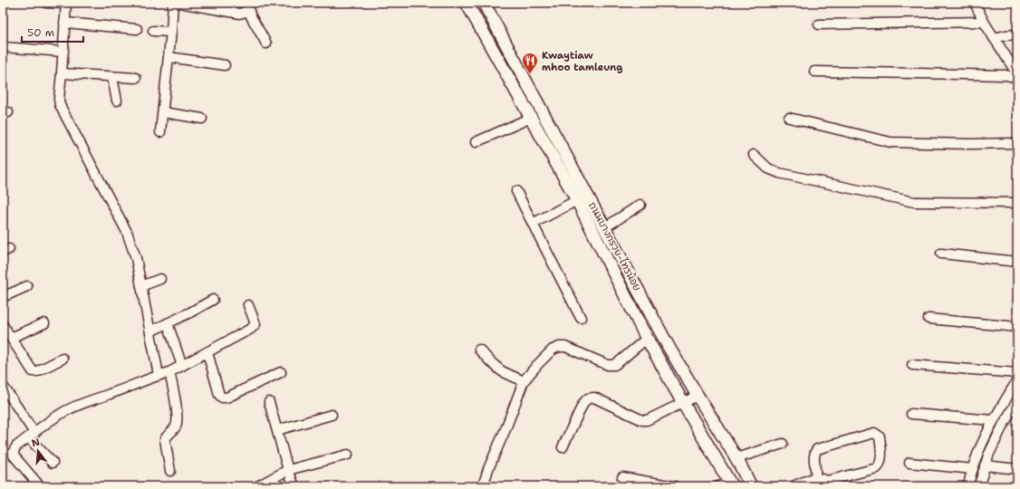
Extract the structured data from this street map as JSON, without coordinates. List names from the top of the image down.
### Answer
{
  "streets": {
    "main road": ["ถนนบางกรวย-ไทรน้อย"]
  },
  "places": {
    "restaurant": ["Kwaytiaw mhoo tamleung"]
  },
  "scale_bar": "50 m",
  "north": "top"
}
